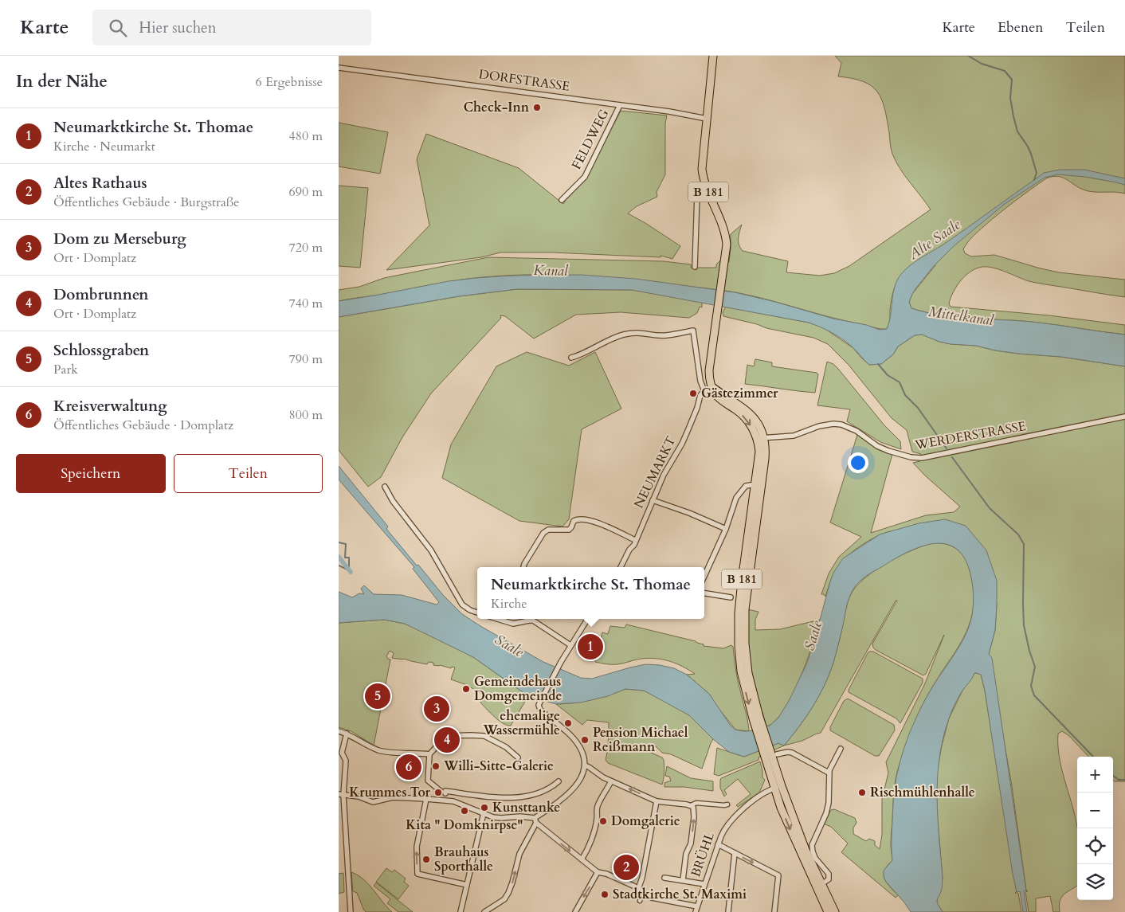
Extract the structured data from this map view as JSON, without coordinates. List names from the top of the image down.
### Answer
{
  "streets": {
    "main road": ["B 181"],
    "street": [
      "DORFSTRASSE",
      "FELDWEG",
      "WERDERSTRASSE",
      "NEUMARKT",
      "BRÜHL"
    ]
  },
  "crossings": [
    ["DORFSTRASSE", "FELDWEG"],
    ["DORFSTRASSE", "B 181"],
    ["B 181", "WERDERSTRASSE"],
    ["B 181", "BRÜHL"]
  ],
  "water": [
    "Alte Saale",
    "Kanal",
    "Mittelkanal",
    "Saale"
  ],
  "places": [
    "Check-Inn",
    "Gästezimmer",
    "Gemeindehaus Domgemeinde",
    "ehemalige Wassermühle",
    "Pension Michael Reißmann",
    "Willi-Sitte-Galerie",
    "Krummes Tor",
    "Rischmühlenhalle",
    "Kunsttanke",
    "Kita \" Domknirpse\"",
    "Domgalerie",
    "Brauhaus Sporthalle",
    "Stadtkirche St. Maximi"
  ],
  "page": {
    "header": "Karte",
    "search": "Hier suchen",
    "nav": ["Karte", "Ebenen", "Teilen"],
    "heading": ["In der Nähe", "6 Ergebnisse"],
    "list": [
      {
        "mark": "1",
        "name": "Neumarktkirche St. Thomae",
        "note": "Kirche · Neumarkt",
        "value": "480 m"
      },
      {
        "mark": "2",
        "name": "Altes Rathaus",
        "note": "Öffentliches Gebäude · Burgstraße",
        "value": "690 m"
      },
      {
        "mark": "3",
        "name": "Dom zu Merseburg",
        "note": "Ort · Domplatz",
        "value": "720 m"
      },
      {
        "mark": "4",
        "name": "Dombrunnen",
        "note": "Ort · Domplatz",
        "value": "740 m"
      },
      {
        "mark": "5",
        "name": "Schlossgraben",
        "note": "Park",
        "value": "790 m"
      },
      {
        "mark": "6",
        "name": "Kreisverwaltung",
        "note": "Öffentliches Gebäude · Domplatz",
        "value": "800 m"
      }
    ],
    "buttons": ["Speichern", "Teilen"],
    "popup": ["Neumarktkirche St. Thomae", "Kirche"],
    "pins": [
      "1",
      "5",
      "3",
      "4",
      "6",
      "2"
    ],
    "map_buttons": ["+", "−"]
  }
}
